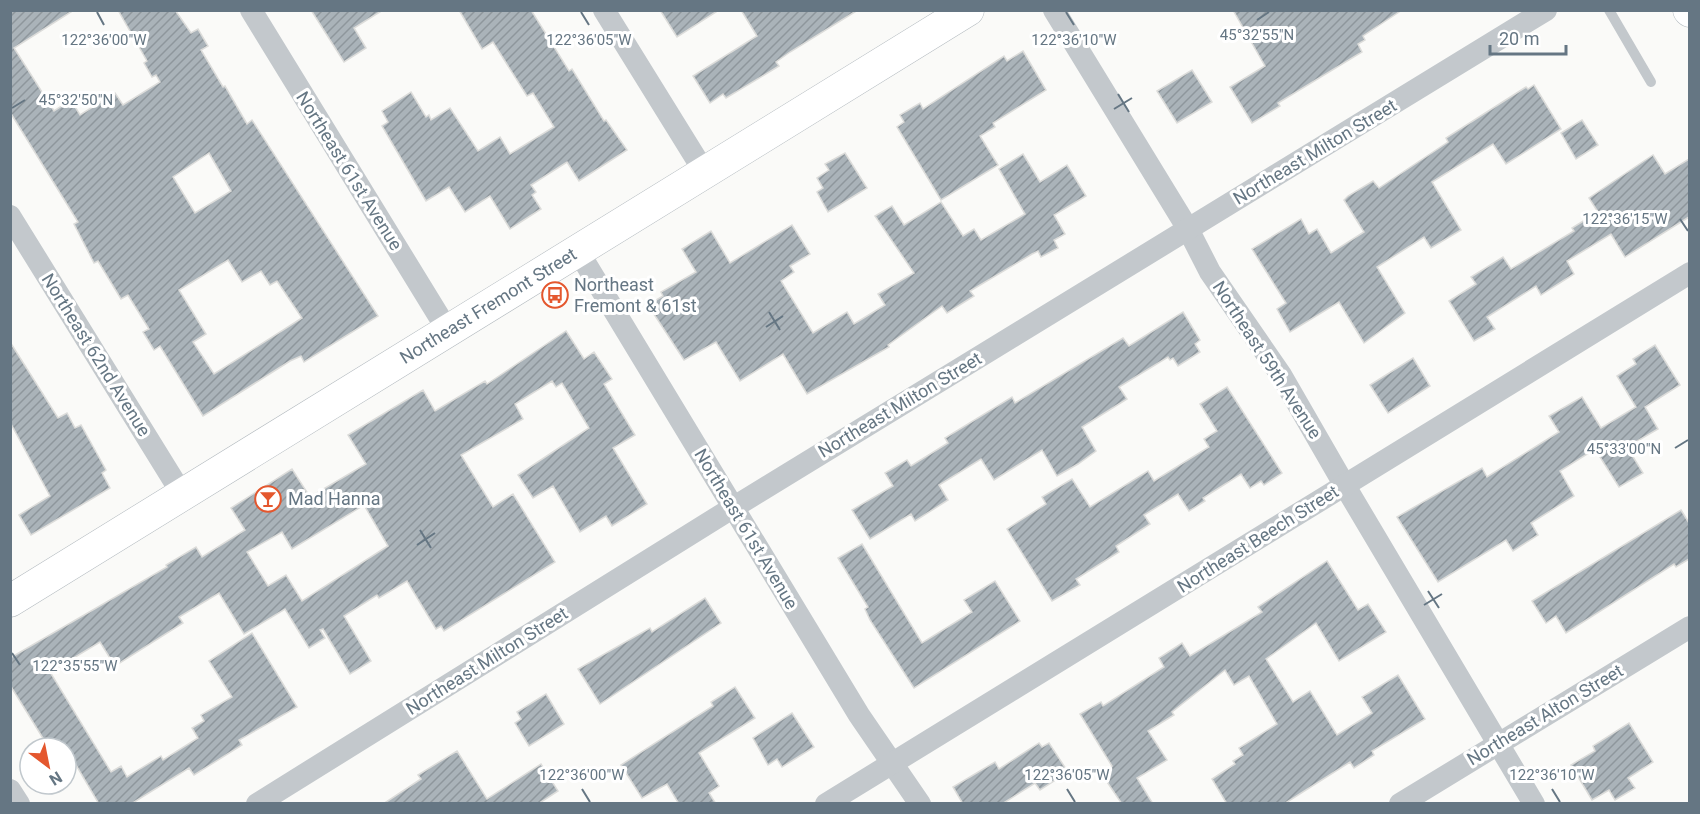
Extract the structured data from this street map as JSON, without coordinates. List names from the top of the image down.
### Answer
{
  "streets": {
    "main road": ["Northeast Fremont Street"],
    "street": [
      "Northeast Milton Street",
      "Northeast 61st Avenue",
      "Northeast 62nd Avenue",
      "Northeast 59th Avenue",
      "Northeast Beech Street",
      "Northeast Alton Street"
    ]
  },
  "crossings": [
    ["Northeast Milton Street", "Northeast 61st Avenue"],
    ["Northeast Milton Street", "Northeast 59th Avenue"],
    ["Northeast 61st Avenue", "Northeast Fremont Street"],
    ["Northeast 61st Avenue", "Northeast Beech Street"],
    ["Northeast Fremont Street", "Northeast 62nd Avenue"],
    ["Northeast 59th Avenue", "Northeast Beech Street"],
    ["Northeast 59th Avenue", "Northeast Alton Street"]
  ],
  "places": {
    "bus stop": ["Northeast Fremont & 61st"],
    "bar": ["Mad Hanna"]
  },
  "scale_bar": "20 m",
  "north": "bottom right",
  "coordinates": [
    "45°32'55\"N",
    "122°36'00\"W",
    "122°36'05\"W",
    "122°36'10\"W",
    "45°32'50\"N",
    "122°36'15\"W",
    "45°33'00\"N",
    "122°35'55\"W"
  ]
}
